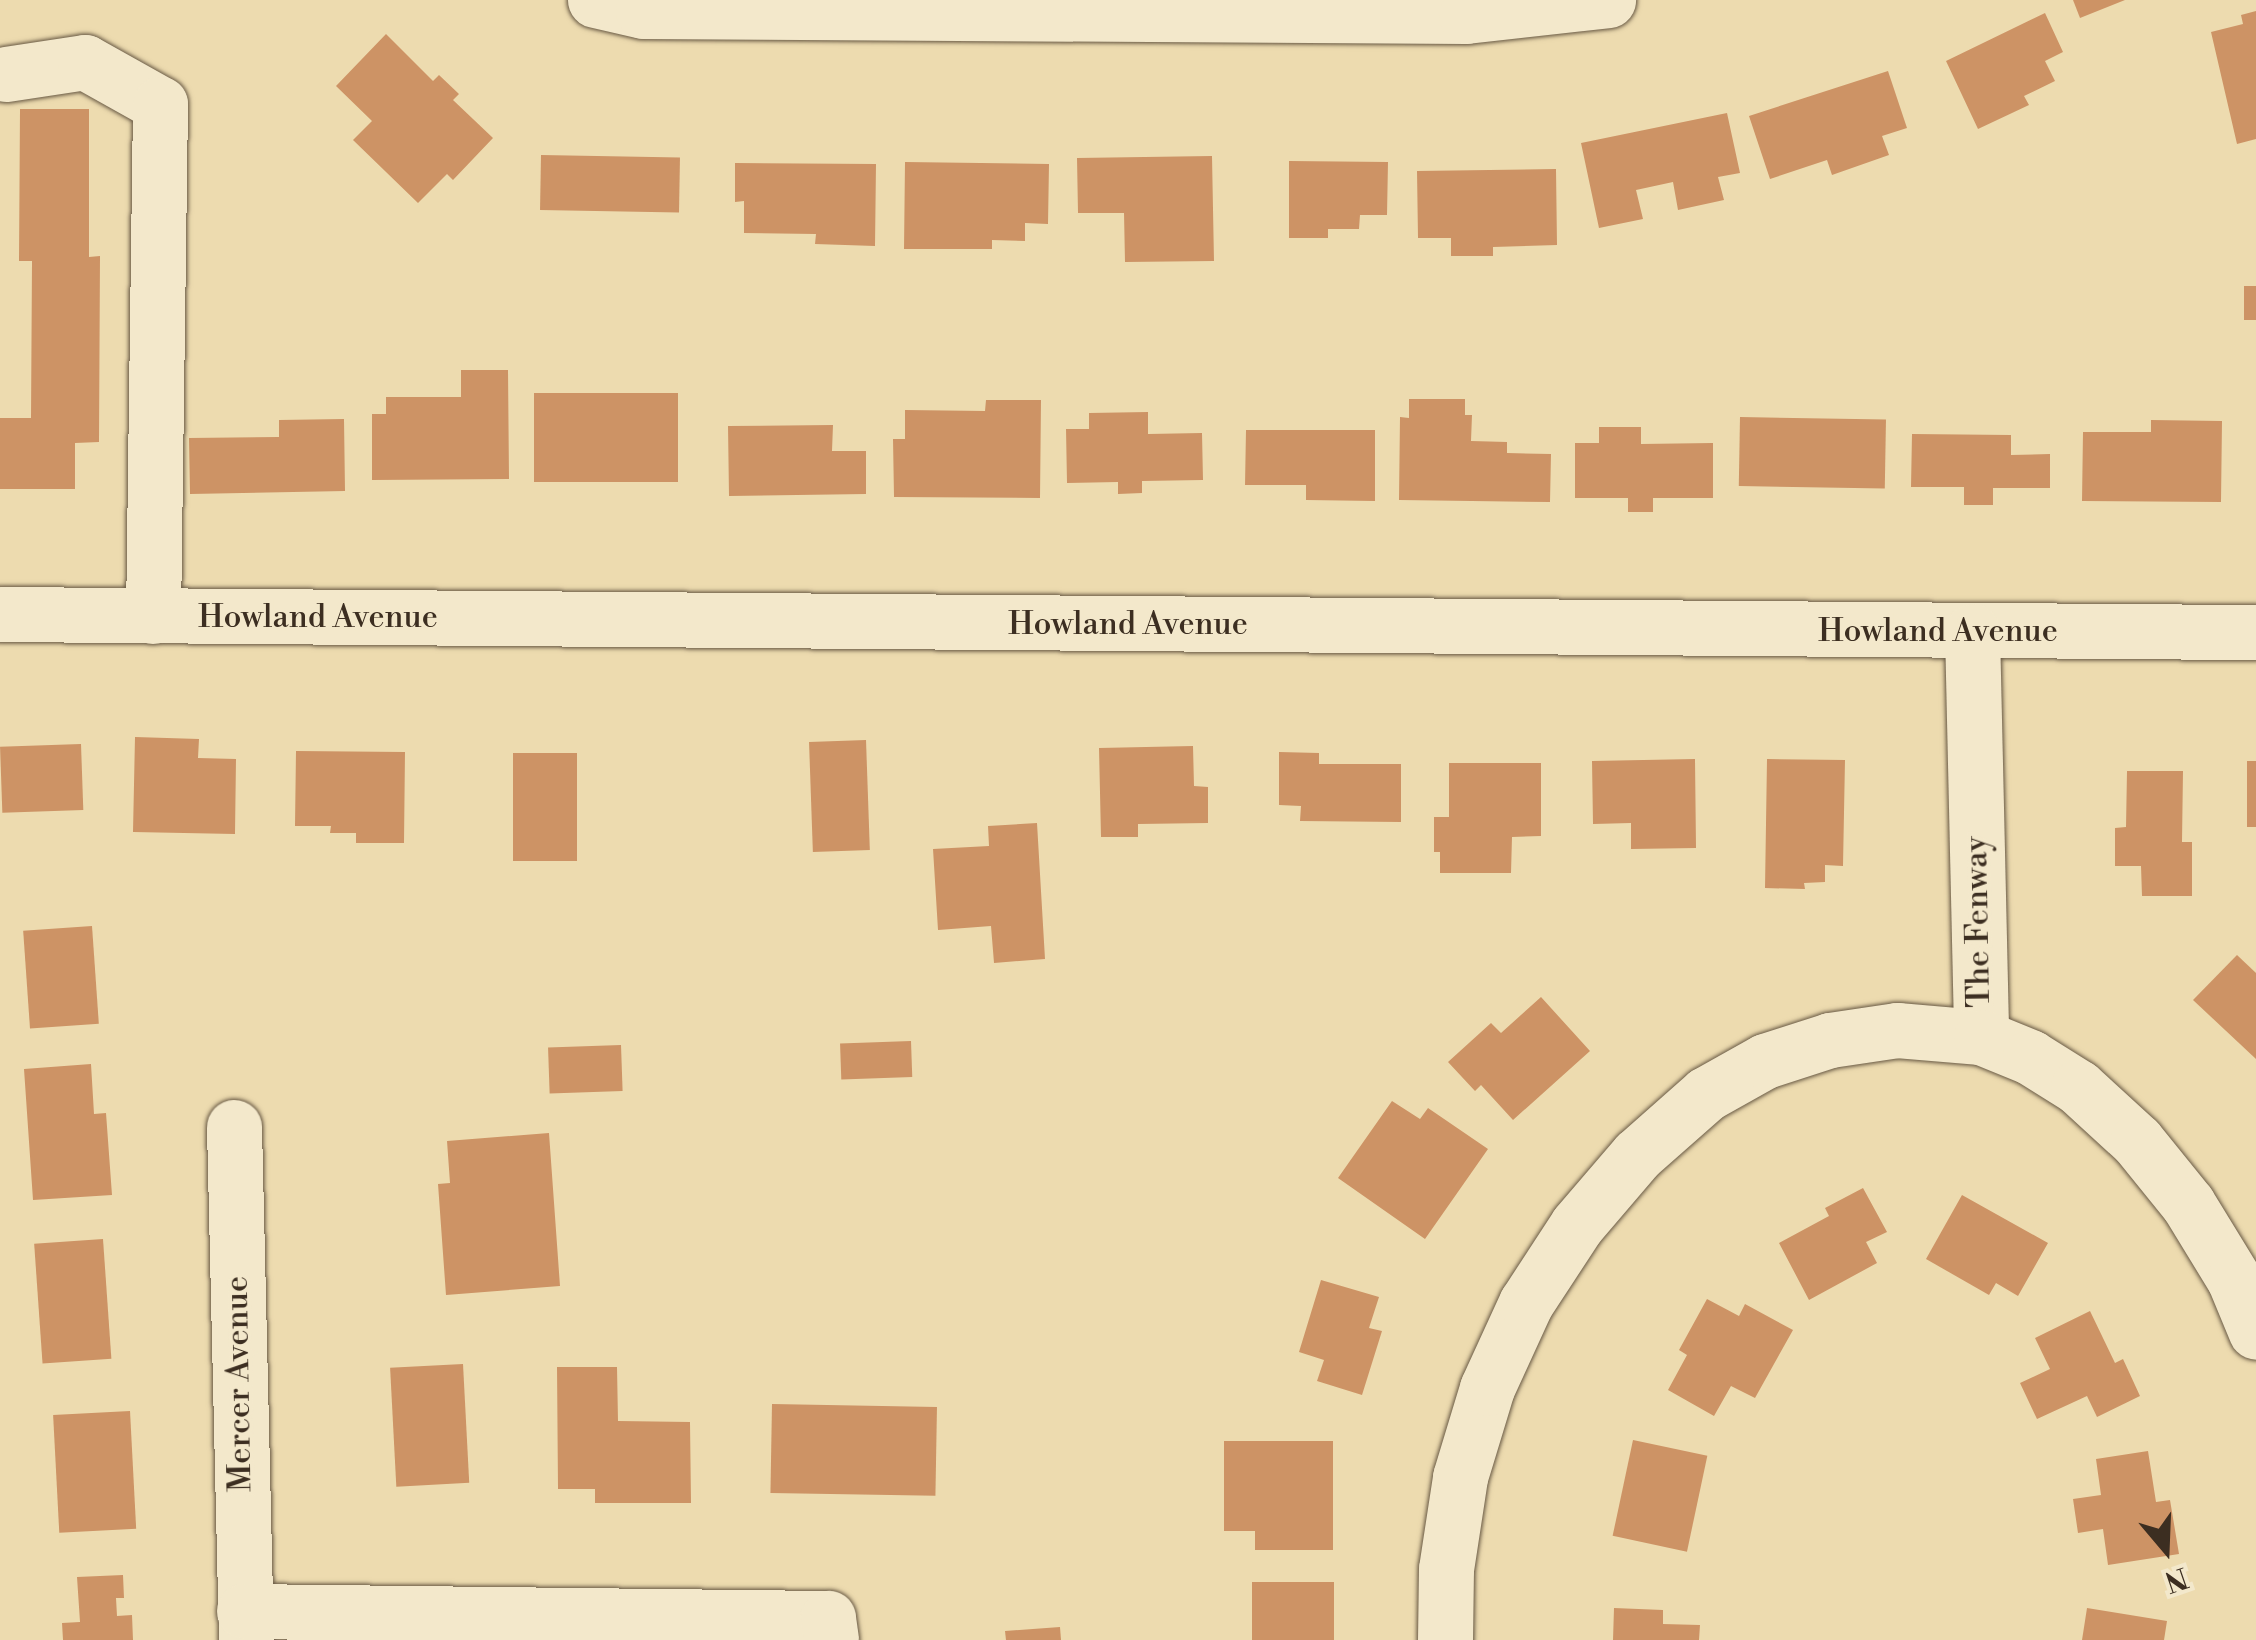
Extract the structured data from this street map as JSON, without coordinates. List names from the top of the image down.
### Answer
{
  "streets": {
    "street": ["Howland Avenue", "The Fenway", "Mercer Avenue"]
  },
  "crossings": [
    ["Howland Avenue", "The Fenway"]
  ],
  "north": "bottom"
}
